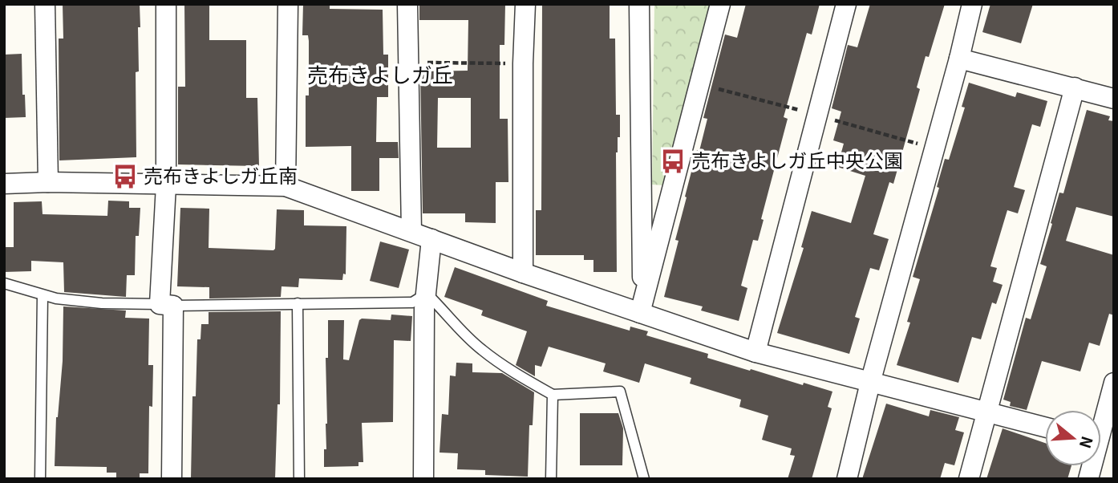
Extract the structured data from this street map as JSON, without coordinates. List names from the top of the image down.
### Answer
{
  "districts": ["売布きよしガ丘"],
  "places": {
    "bus stop": ["売布きよしガ丘中央公園", "売布きよしガ丘南"]
  },
  "north": "right"
}
